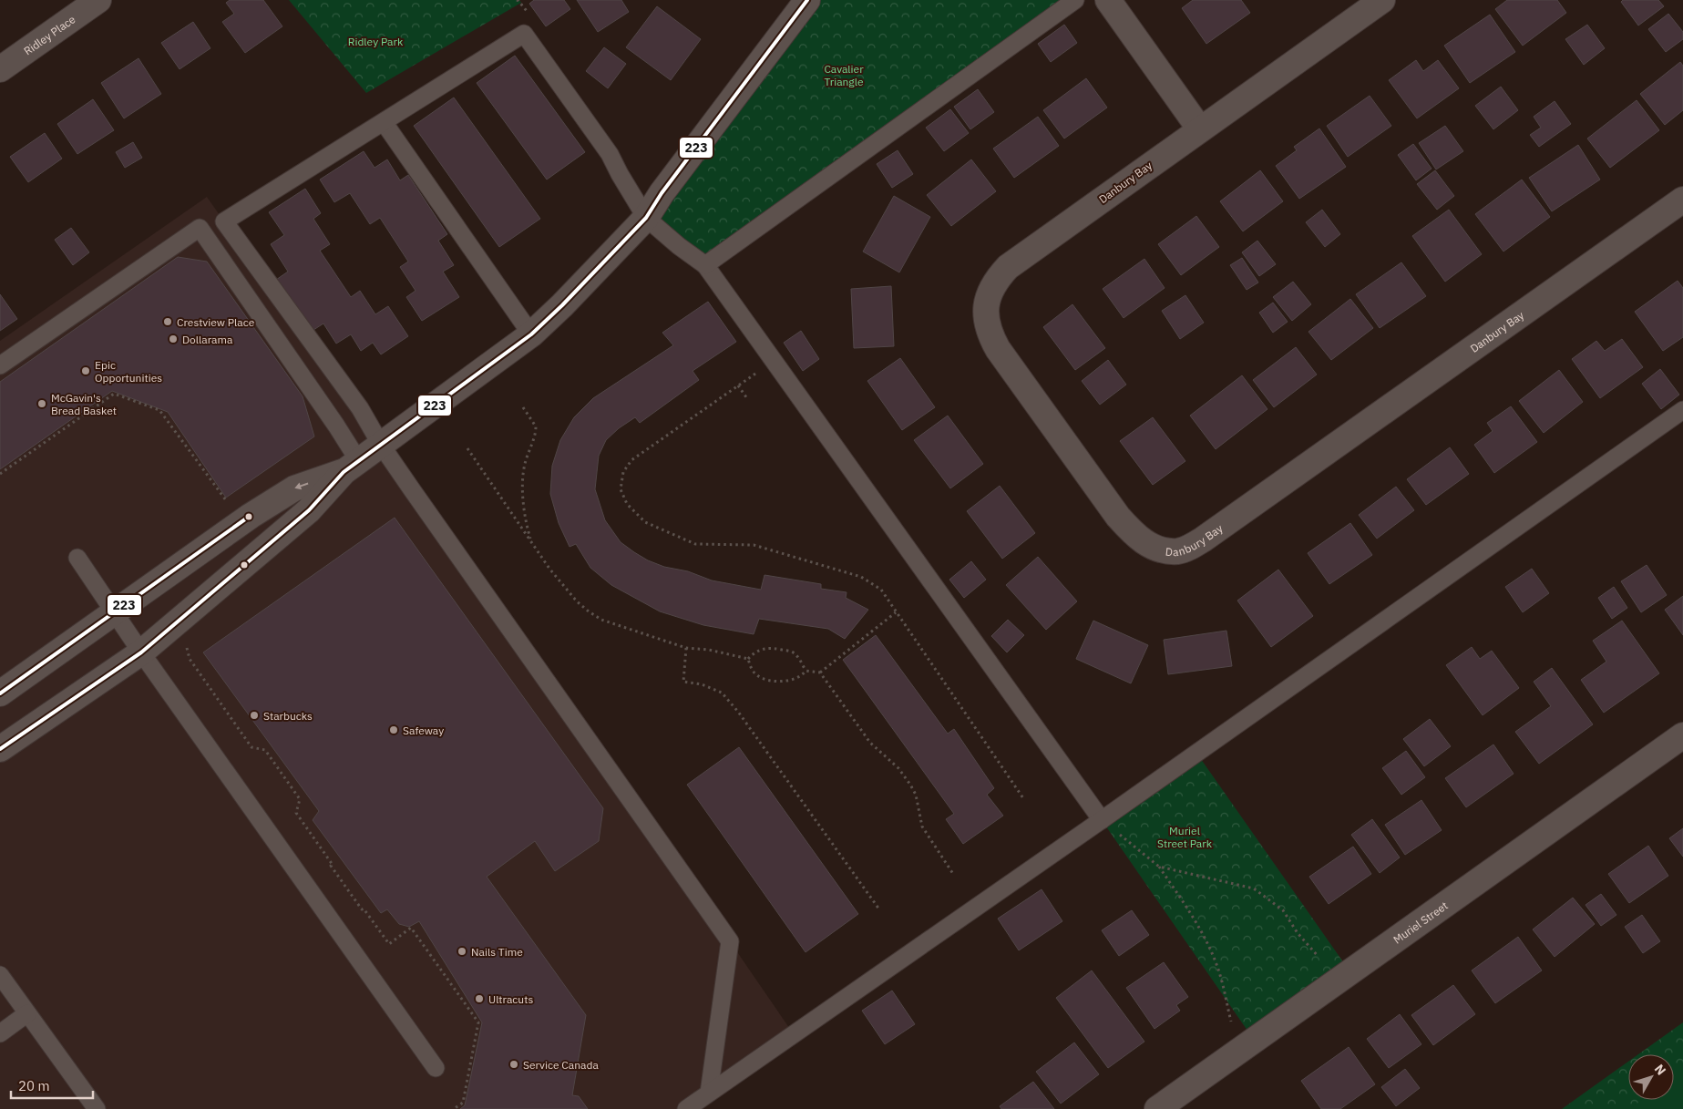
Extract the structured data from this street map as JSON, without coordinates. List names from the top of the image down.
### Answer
{
  "streets": {
    "street": ["Ridley Place", "Danbury Bay", "Muriel Street"]
  },
  "parks": ["Ridley Park", "Cavalier Triangle", "Muriel Street Park"],
  "places": [
    "Crestview Place",
    "Dollarama",
    "Epic Opportunities",
    "McGavin's Bread Basket",
    "Starbucks",
    "Safeway",
    "Nails Time",
    "Ultracuts",
    "Service Canada"
  ],
  "lines": ["transit line 223"],
  "scale_bar": "20 m",
  "north": "top right"
}
